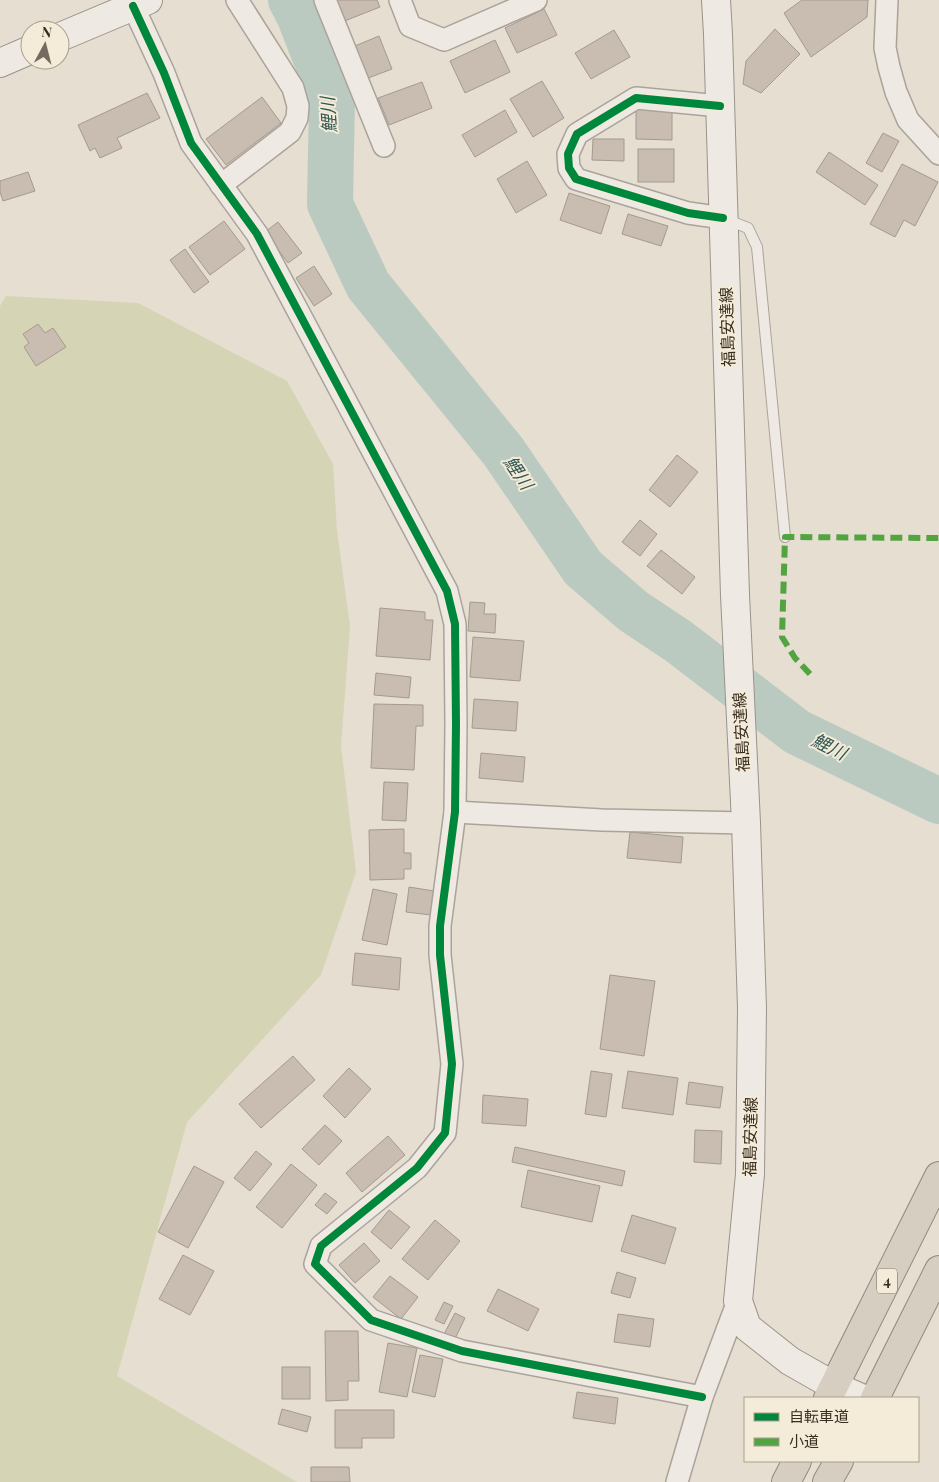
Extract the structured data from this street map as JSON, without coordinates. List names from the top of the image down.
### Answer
{
  "streets": {
    "highway": ["4"],
    "main road": ["福島安達線"]
  },
  "crossings": [
    ["福島安達線", "4"]
  ],
  "water": ["鯉川"],
  "legend": ["自転車道", "小道"],
  "north": "top"
}
